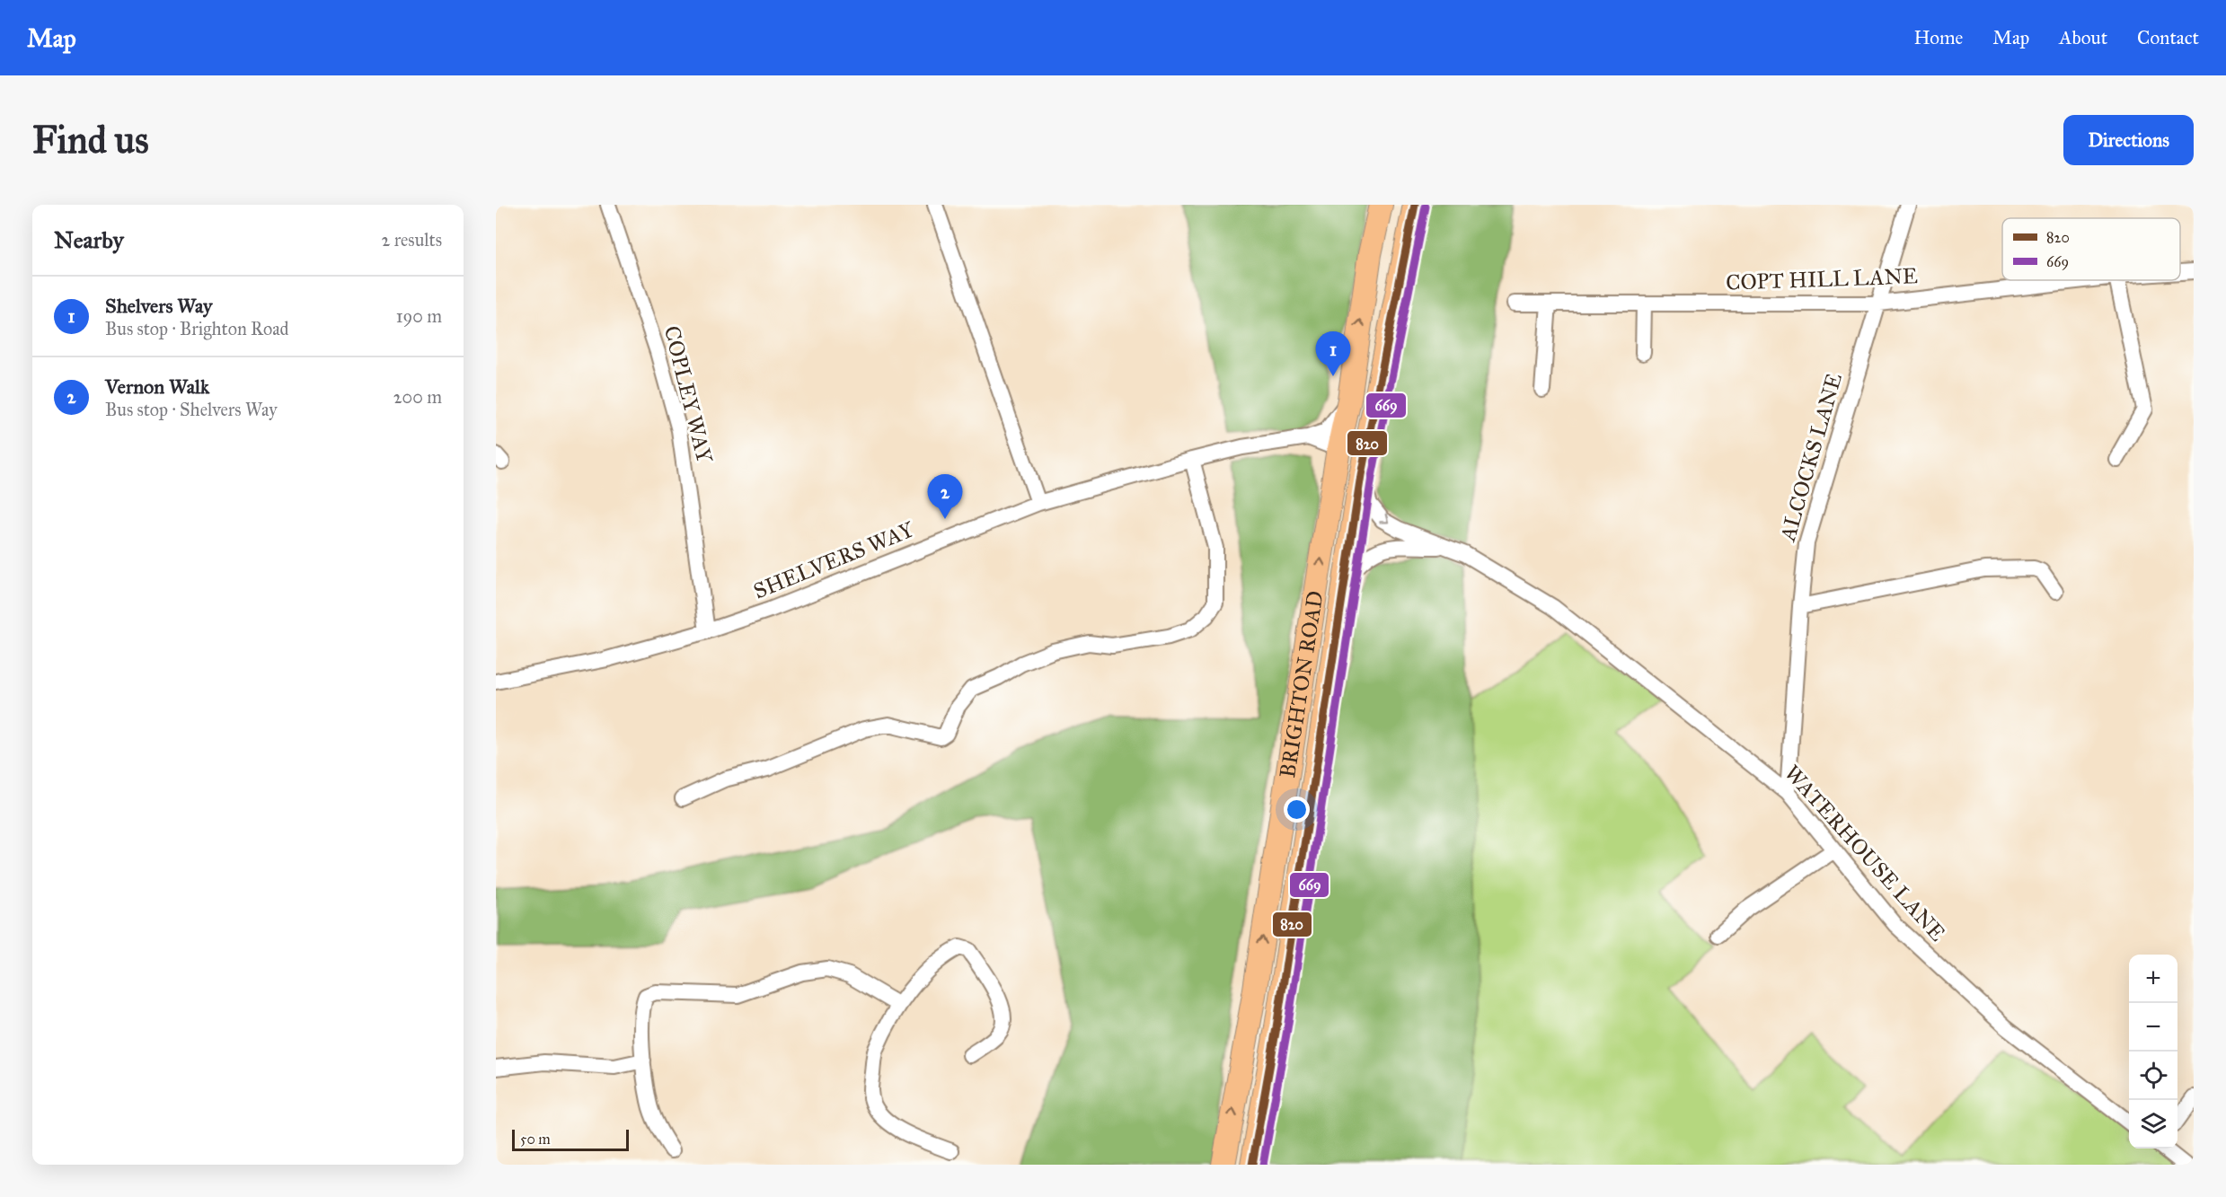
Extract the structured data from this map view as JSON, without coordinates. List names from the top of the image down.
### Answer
{
  "streets": {
    "highway": ["BRIGHTON ROAD"],
    "street": [
      "COPT HILL LANE",
      "COPLEY WAY",
      "ALCOCKS LANE",
      "SHELVERS WAY",
      "WATERHOUSE LANE"
    ]
  },
  "crossings": [
    ["COPT HILL LANE", "ALCOCKS LANE"],
    ["COPLEY WAY", "SHELVERS WAY"],
    ["ALCOCKS LANE", "WATERHOUSE LANE"],
    ["SHELVERS WAY", "BRIGHTON ROAD"],
    ["BRIGHTON ROAD", "WATERHOUSE LANE"]
  ],
  "lines": ["transit line 820", "transit line 669"],
  "legend": ["820", "669"],
  "scale_bar": "50 m",
  "page": {
    "header": "Map",
    "nav": [
      "Home",
      "Map",
      "About",
      "Contact"
    ],
    "buttons": "Directions",
    "title": "Find us",
    "heading": ["Nearby", "2 results"],
    "list": [
      {
        "mark": "1",
        "name": "Shelvers Way",
        "note": "Bus stop · Brighton Road",
        "value": "190 m"
      },
      {
        "mark": "2",
        "name": "Vernon Walk",
        "note": "Bus stop · Shelvers Way",
        "value": "200 m"
      }
    ],
    "pins": ["1", "2"],
    "map_buttons": ["+", "−"],
    "scale": "50 m"
  }
}
